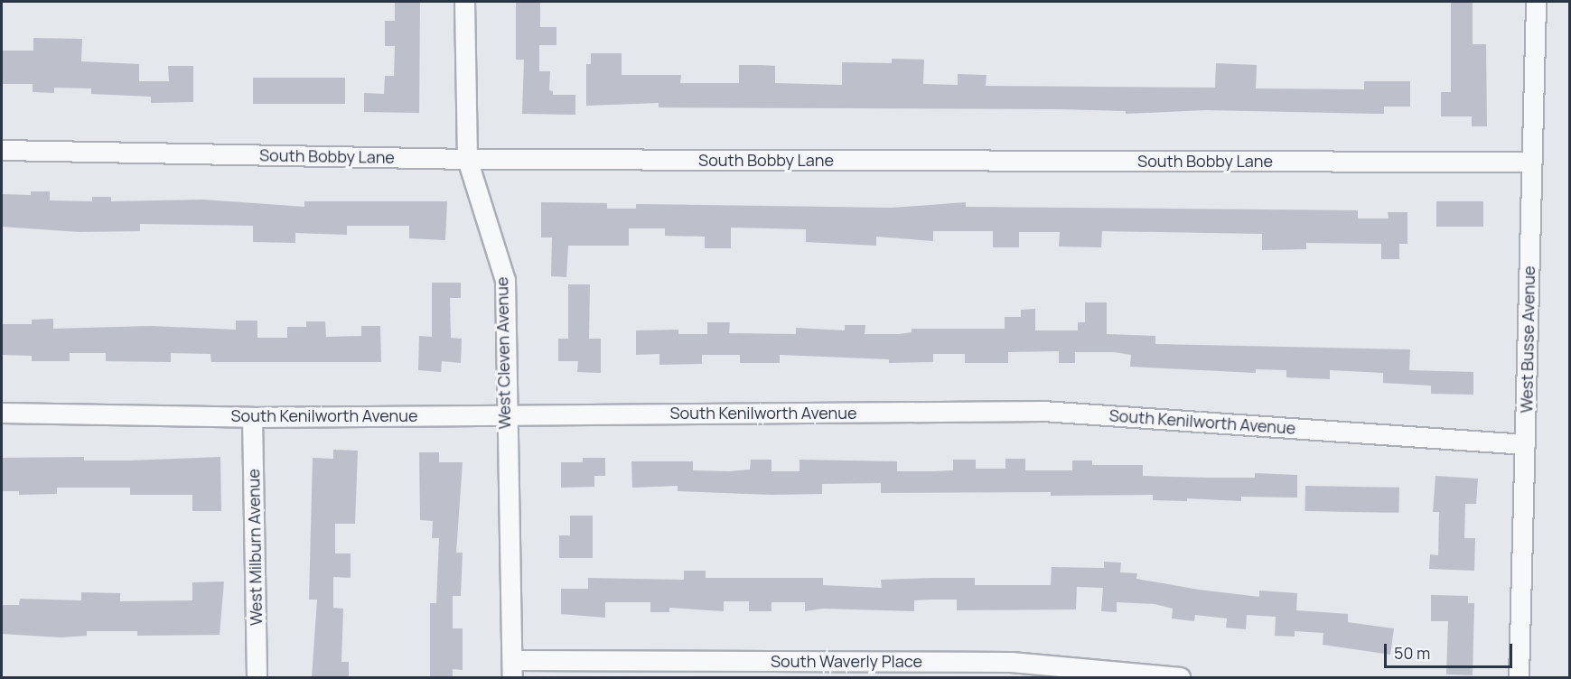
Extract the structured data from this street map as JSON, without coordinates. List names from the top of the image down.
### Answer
{
  "streets": {
    "street": [
      "South Bobby Lane",
      "West Busse Avenue",
      "West Cleven Avenue",
      "South Kenilworth Avenue",
      "West Milburn Avenue",
      "South Waverly Place"
    ]
  },
  "crossings": [
    ["South Bobby Lane", "West Busse Avenue"],
    ["South Bobby Lane", "West Cleven Avenue"],
    ["West Busse Avenue", "South Kenilworth Avenue"],
    ["West Cleven Avenue", "South Kenilworth Avenue"],
    ["West Cleven Avenue", "South Waverly Place"],
    ["South Kenilworth Avenue", "West Milburn Avenue"]
  ],
  "scale_bar": "50 m"
}
